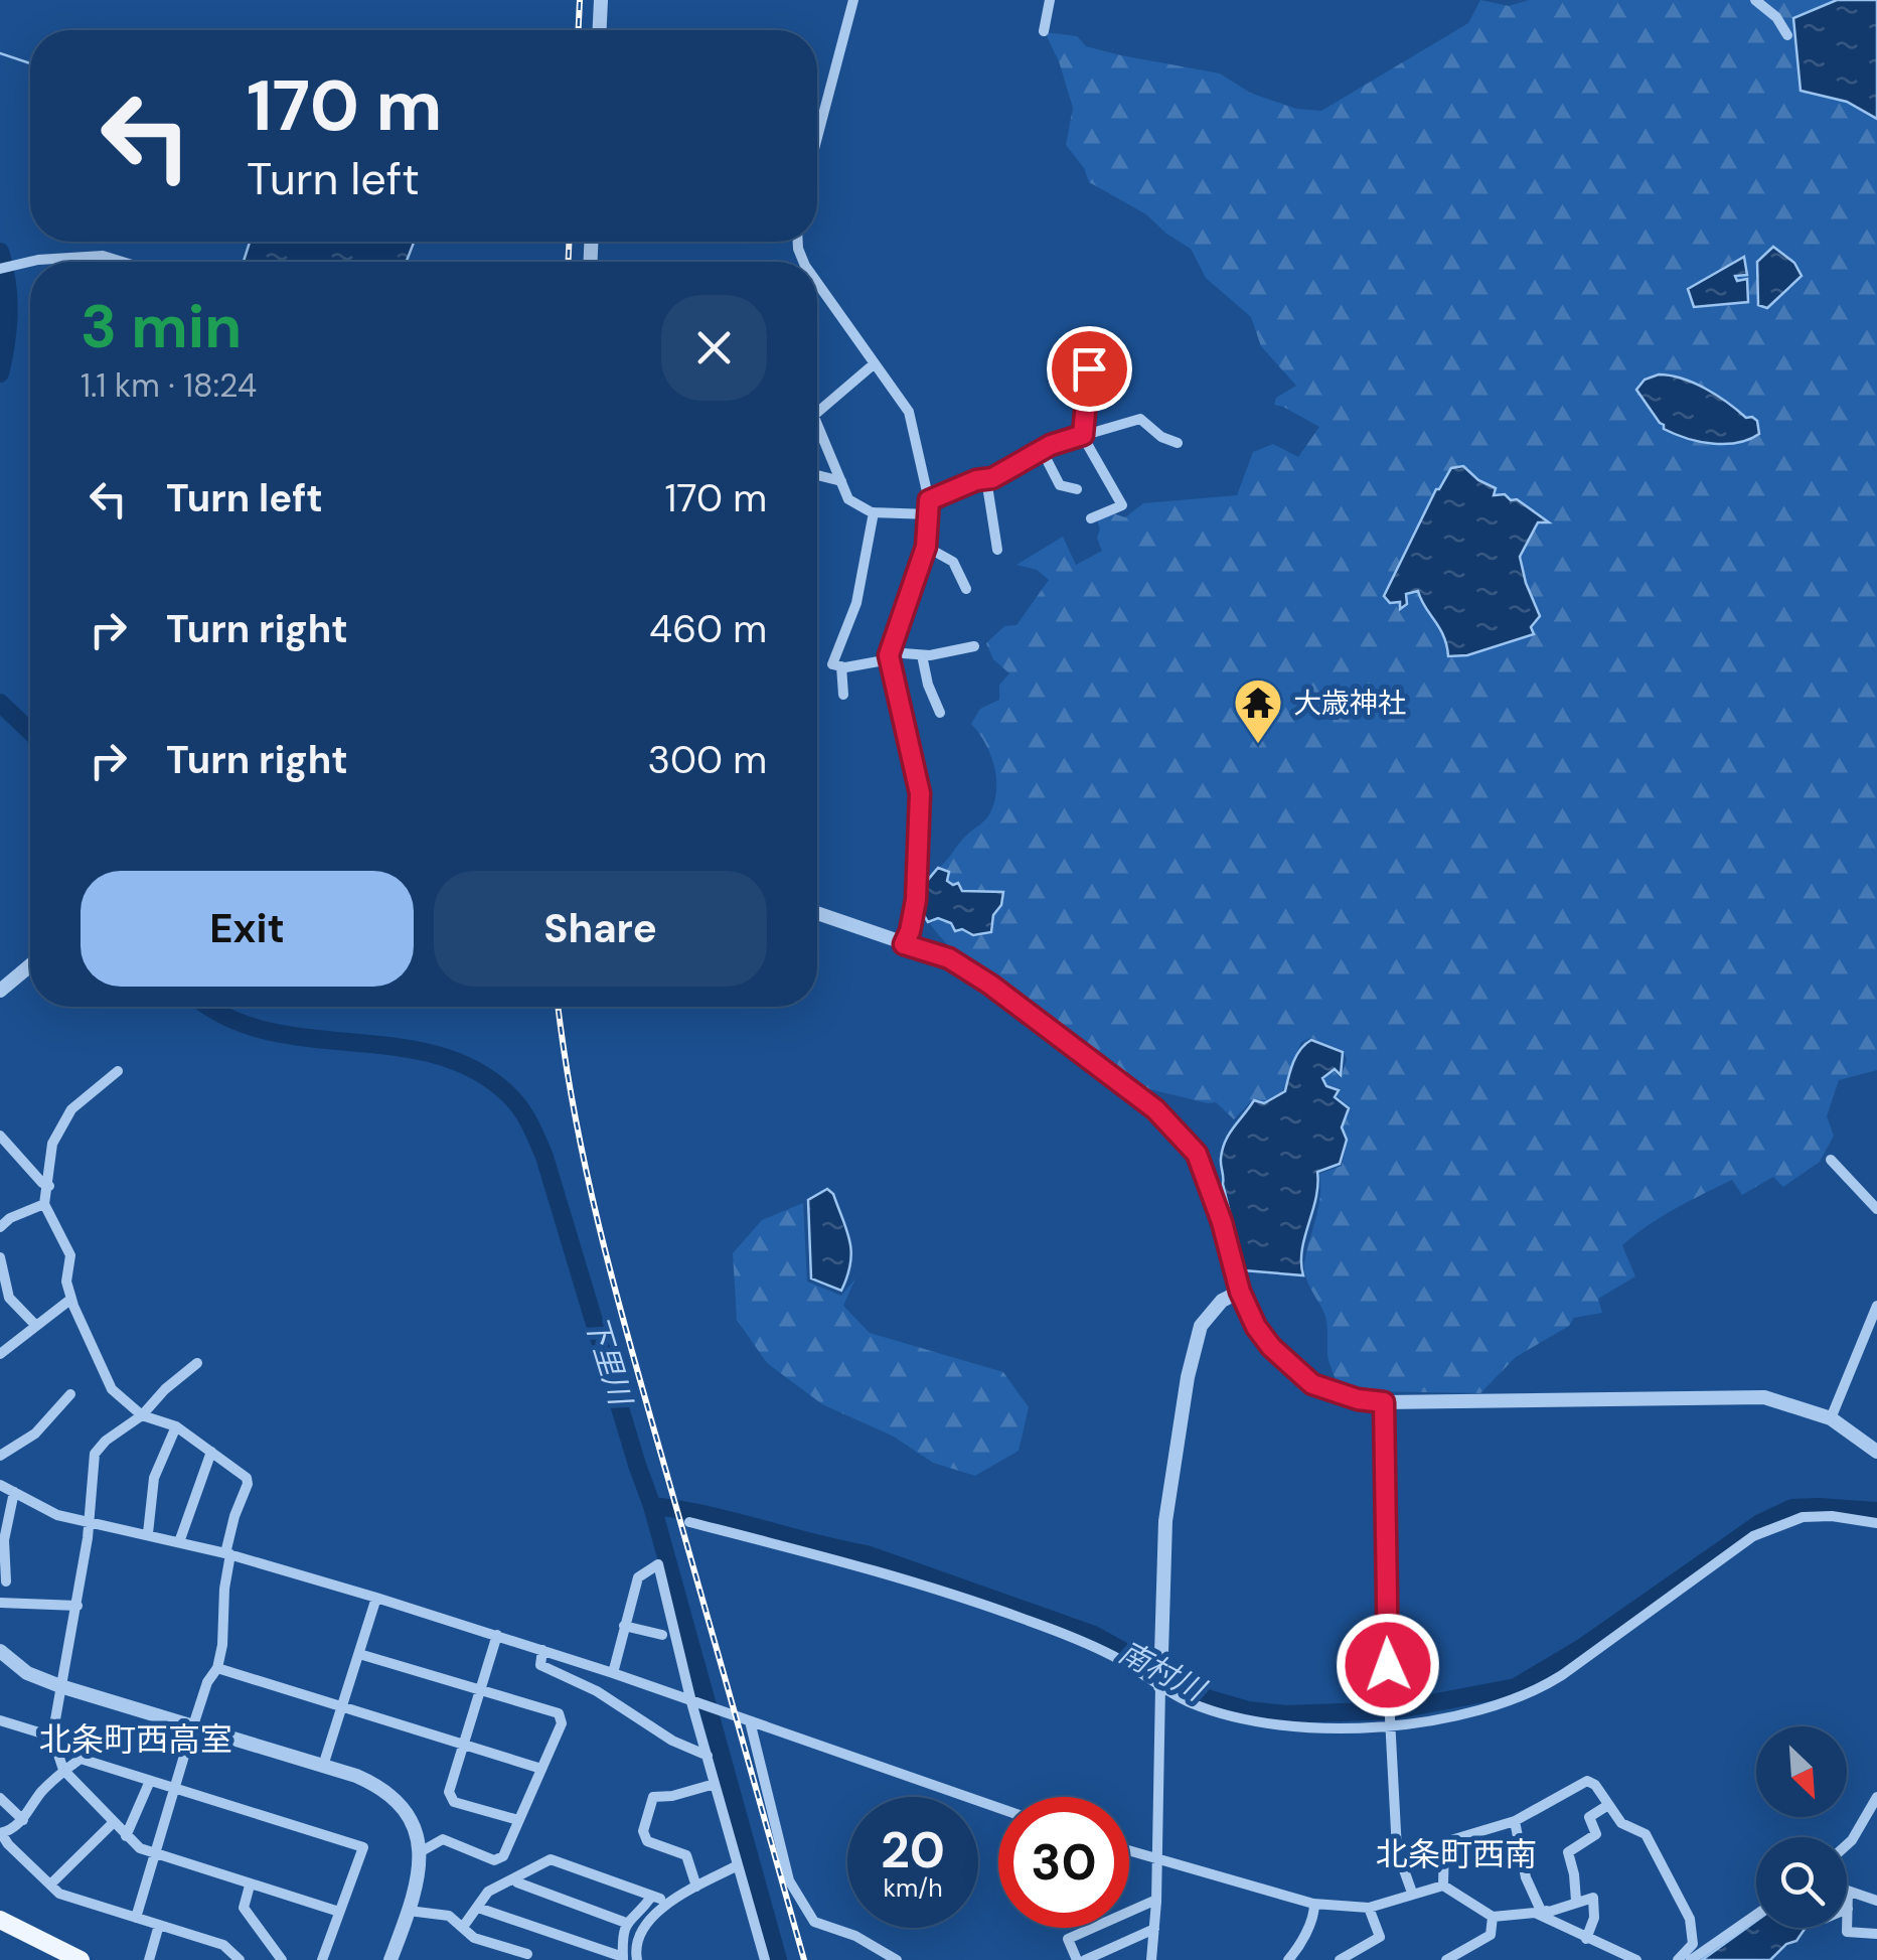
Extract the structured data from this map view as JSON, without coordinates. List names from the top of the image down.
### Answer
{
  "districts": ["北条町西高室", "北条町西南"],
  "water": ["下里川", "南村川"],
  "places": {
    "temple": ["大歳神社"]
  },
  "north": "bottom right",
  "page": {
    "turn": ["170 m", "Turn left"],
    "heading": ["3 min", "1.1 km · 18:24"],
    "list": [
      {
        "name": "Turn left",
        "value": "170 m"
      },
      {
        "name": "Turn right",
        "value": "460 m"
      },
      {
        "name": "Turn right",
        "value": "300 m"
      }
    ],
    "buttons": ["Exit", "Share"],
    "speed": "20 km/h",
    "limit": "30"
  }
}
